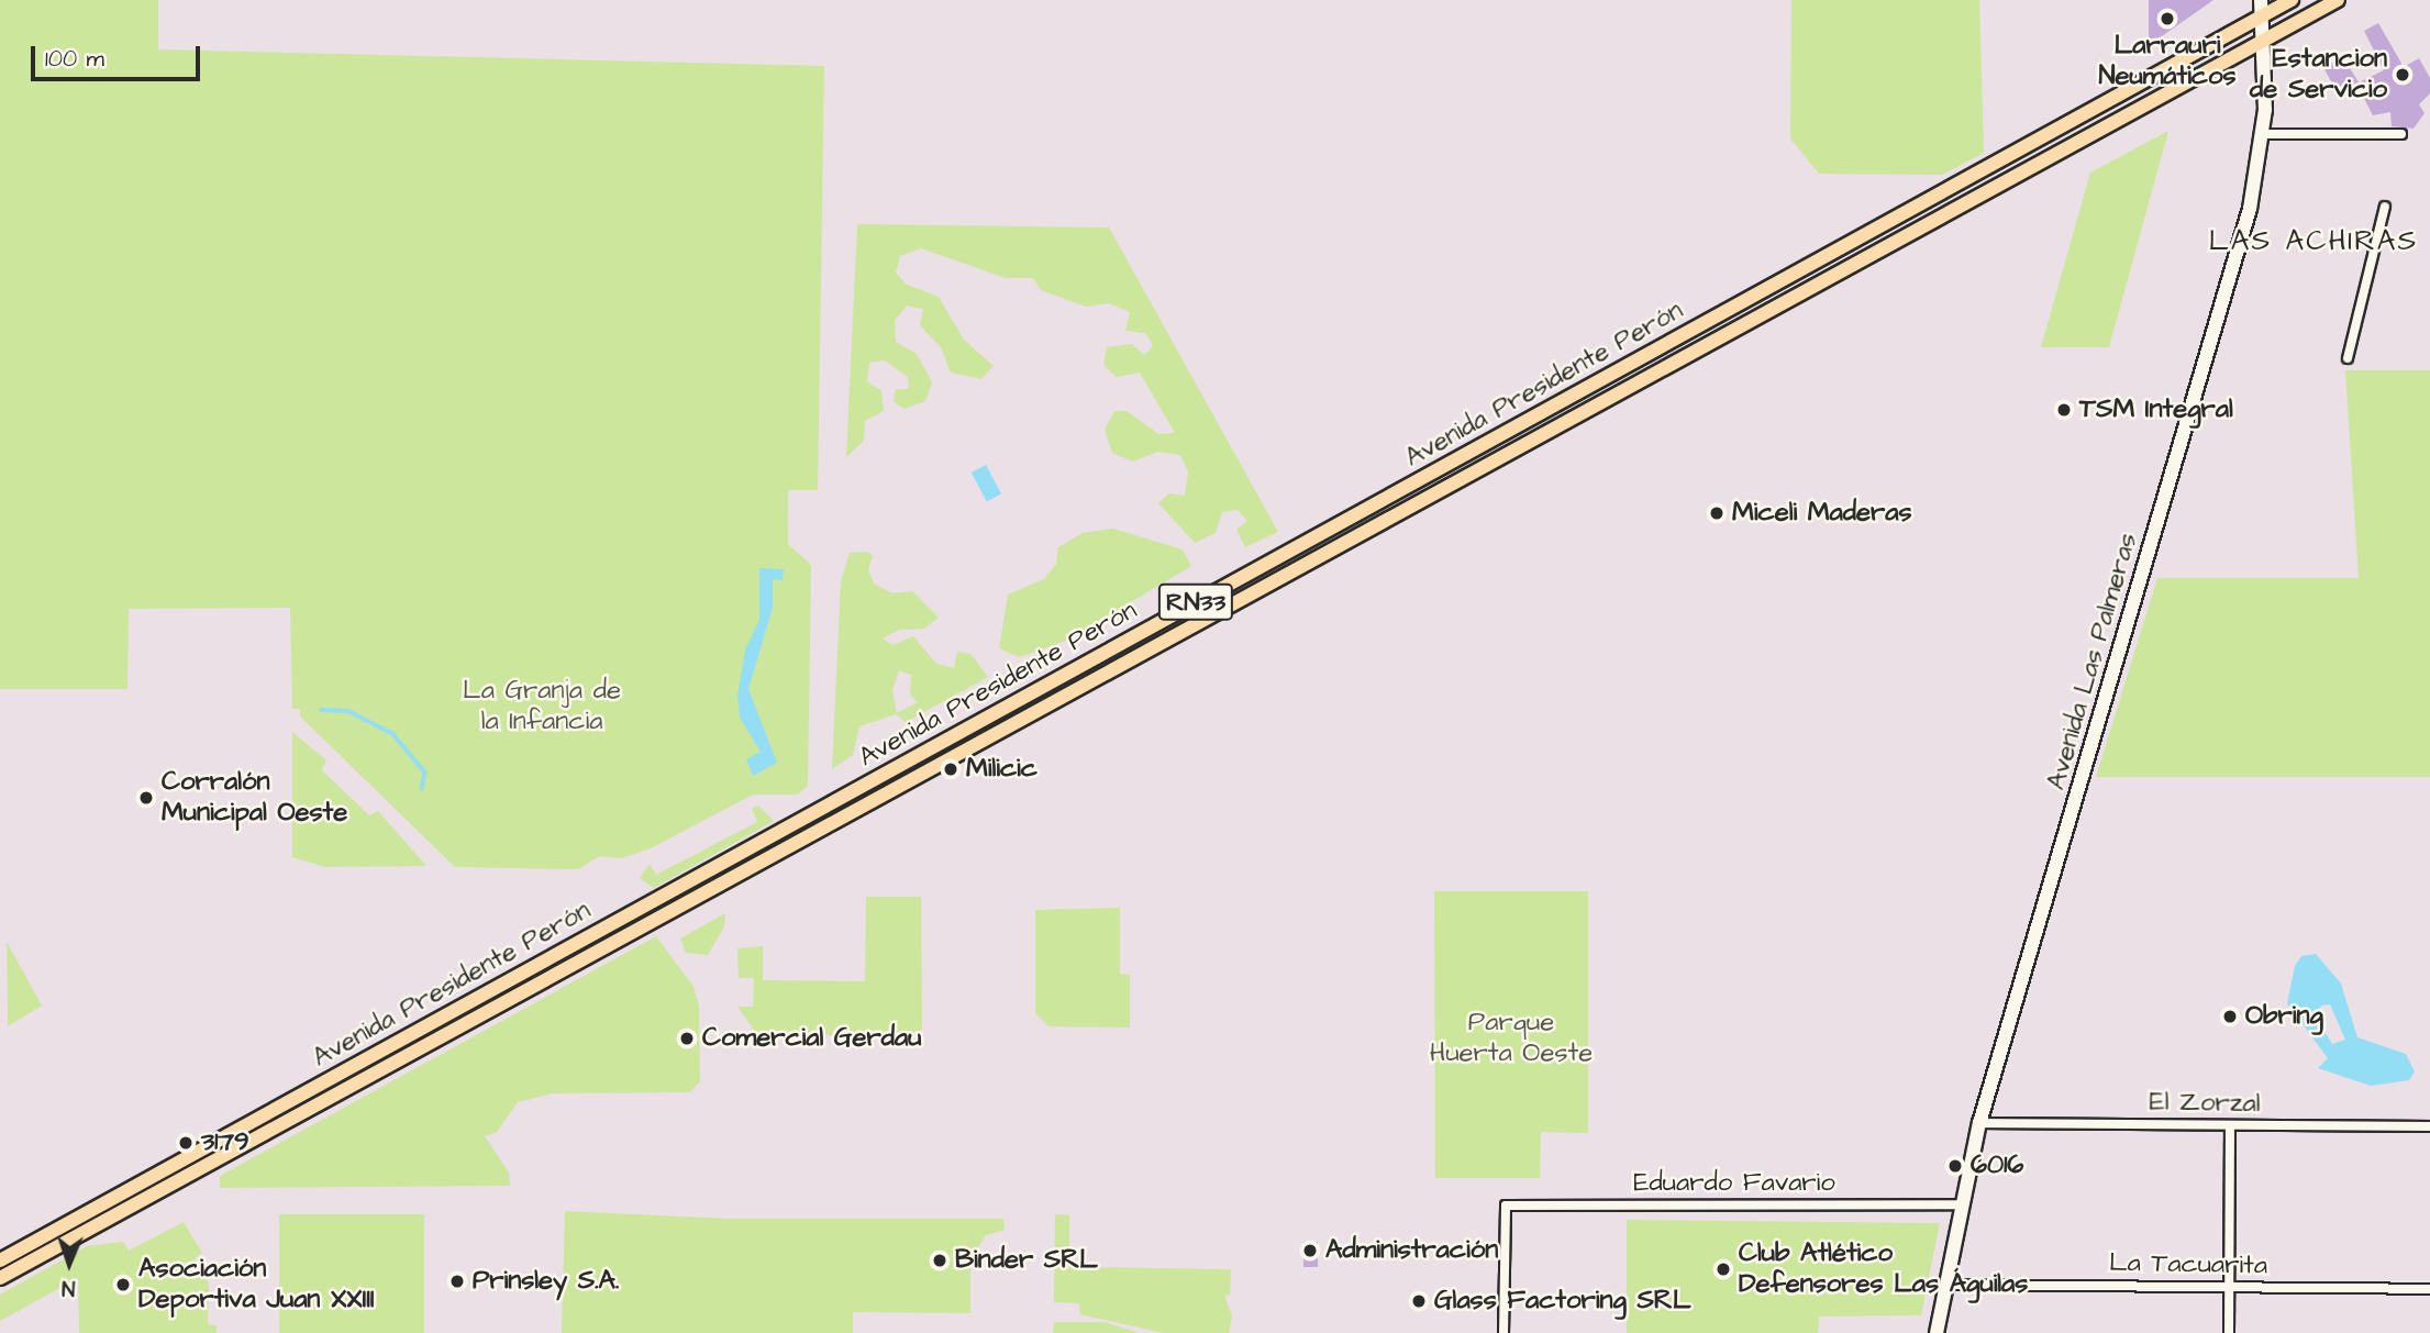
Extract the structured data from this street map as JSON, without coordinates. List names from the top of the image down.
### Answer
{
  "streets": {
    "main road": ["Avenida Presidente Perón", "RN33", "Avenida Las Palmeras"],
    "street": ["El Zorzal", "Eduardo Favario", "La Tacuarita"]
  },
  "crossings": [
    ["Avenida Presidente Perón", "RN33"],
    ["Avenida Presidente Perón", "Avenida Las Palmeras"],
    ["RN33", "Avenida Las Palmeras"],
    ["Avenida Las Palmeras", "El Zorzal"],
    ["Avenida Las Palmeras", "Eduardo Favario"],
    ["Avenida Las Palmeras", "La Tacuarita"]
  ],
  "districts": ["LAS ACHIRAS"],
  "parks": ["La Granja de la Infancia", "Parque Huerta Oeste"],
  "places": [
    "Larrauri Neumáticos",
    "Estancion de Servicio",
    "TSM Integral",
    "Miceli Maderas",
    "Milicic",
    "Corralón Municipal Oeste",
    "Obring",
    "Comercial Gerdau",
    "3179",
    "6016",
    "Administración",
    "Binder SRL",
    "Club Atlético Defensores Las Águilas",
    "Prinsley S.A.",
    "Asociación Deportiva Juan XXIII",
    "Glass Factoring SRL"
  ],
  "scale_bar": "100 m",
  "north": "bottom"
}
